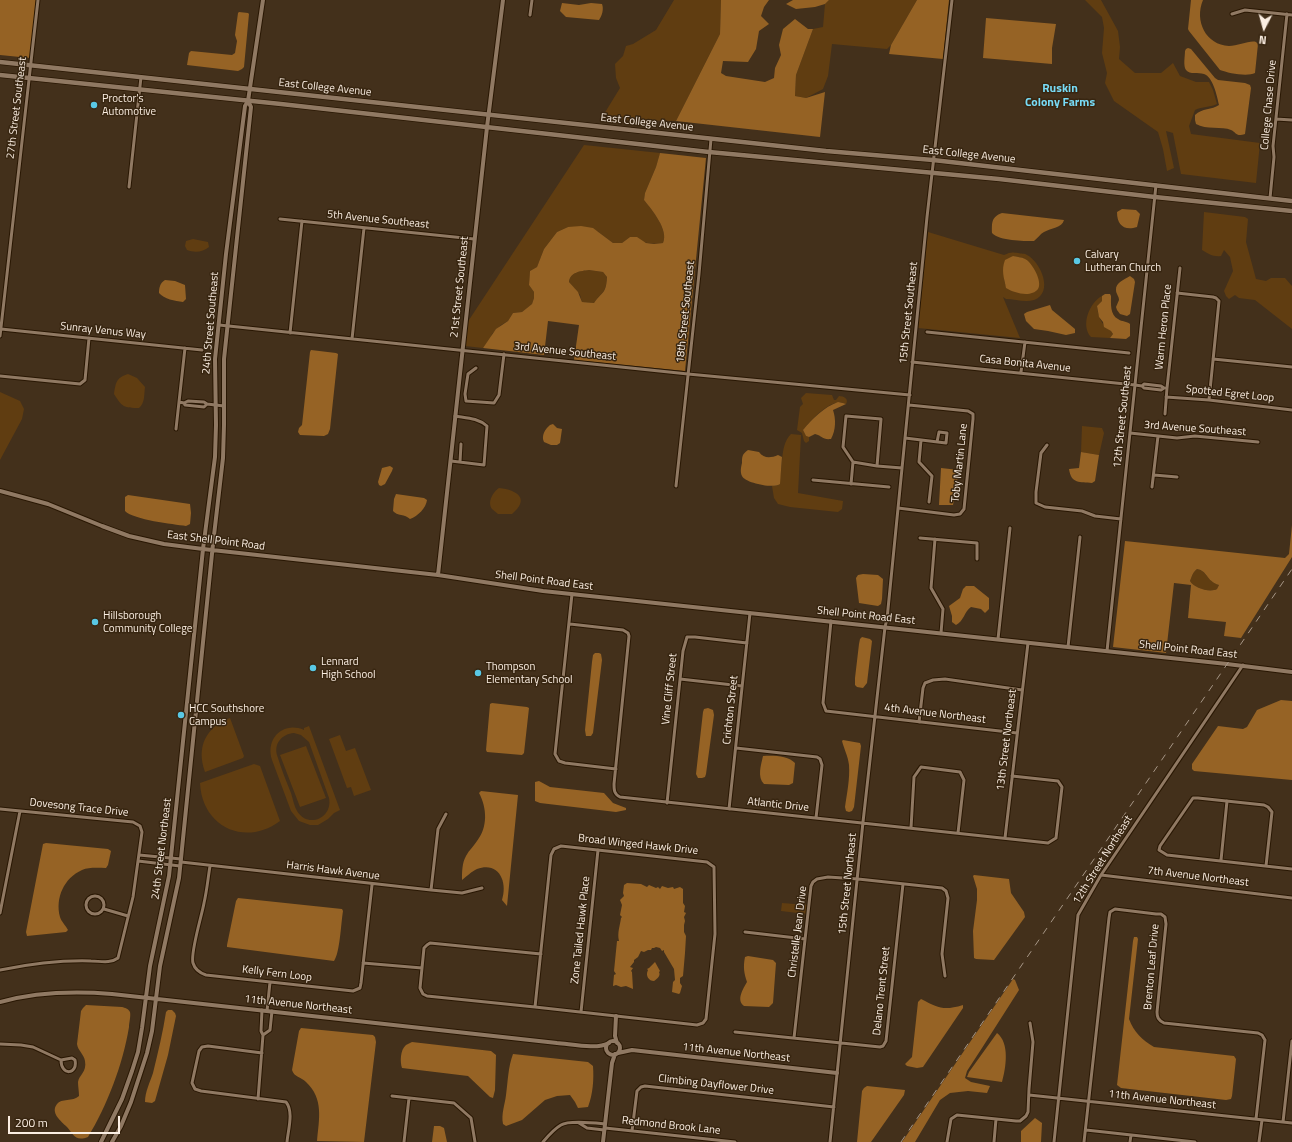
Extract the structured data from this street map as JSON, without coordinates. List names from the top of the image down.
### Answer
{
  "streets": {
    "main road": ["East College Avenue"],
    "street": [
      "College Chase Drive",
      "27th Street Southeast",
      "5th Avenue Southeast",
      "21st Street Southeast",
      "18th Street Southeast",
      "15th Street Southeast",
      "24th Street Southeast",
      "Warm Heron Place",
      "Sunray Venus Way",
      "3rd Avenue Southeast",
      "Casa Bonita Avenue",
      "Spotted Egret Loop",
      "12th Street Southeast",
      "Toby Martin Lane",
      "East Shell Point Road",
      "Shell Point Road East",
      "Vine Cliff Street",
      "Crichton Street",
      "4th Avenue Northeast",
      "13th Street Northeast",
      "Atlantic Drive",
      "Dovesong Trace Drive",
      "Broad Winged Hawk Drive",
      "24th Street Northeast",
      "12th Street Northeast",
      "Harris Hawk Avenue",
      "7th Avenue Northeast",
      "15th Street Northeast",
      "Zone Tailed Hawk Place",
      "Christelle Jean Drive",
      "Brenton Leaf Drive",
      "Kelly Fern Loop",
      "Delano Trent Street",
      "11th Avenue Northeast",
      "Climbing Dayflower Drive",
      "Redmond Brook Lane"
    ]
  },
  "crossings": [
    ["East College Avenue", "College Chase Drive"],
    ["East College Avenue", "27th Street Southeast"],
    ["East College Avenue", "21st Street Southeast"],
    ["East College Avenue", "18th Street Southeast"],
    ["East College Avenue", "15th Street Southeast"],
    ["East College Avenue", "24th Street Southeast"],
    ["East College Avenue", "12th Street Southeast"],
    ["27th Street Southeast", "Sunray Venus Way"],
    ["5th Avenue Southeast", "21st Street Southeast"],
    ["21st Street Southeast", "3rd Avenue Southeast"],
    ["21st Street Southeast", "East Shell Point Road"],
    ["21st Street Southeast", "Shell Point Road East"],
    ["18th Street Southeast", "3rd Avenue Southeast"],
    ["15th Street Southeast", "3rd Avenue Southeast"],
    ["15th Street Southeast", "Casa Bonita Avenue"],
    ["15th Street Southeast", "Toby Martin Lane"],
    ["15th Street Southeast", "Shell Point Road East"],
    ["15th Street Southeast", "15th Street Northeast"],
    ["24th Street Southeast", "3rd Avenue Southeast"],
    ["24th Street Southeast", "East Shell Point Road"],
    ["24th Street Southeast", "24th Street Northeast"],
    ["Warm Heron Place", "Casa Bonita Avenue"],
    ["Warm Heron Place", "Spotted Egret Loop"],
    ["3rd Avenue Southeast", "12th Street Southeast"],
    ["Casa Bonita Avenue", "12th Street Southeast"],
    ["12th Street Southeast", "Shell Point Road East"],
    ["East Shell Point Road", "Shell Point Road East"],
    ["East Shell Point Road", "24th Street Northeast"],
    ["Shell Point Road East", "Crichton Street"],
    ["Shell Point Road East", "4th Avenue Northeast"],
    ["Shell Point Road East", "13th Street Northeast"],
    ["Shell Point Road East", "12th Street Northeast"],
    ["Shell Point Road East", "15th Street Northeast"],
    ["Vine Cliff Street", "Crichton Street"],
    ["Vine Cliff Street", "Atlantic Drive"],
    ["Crichton Street", "Atlantic Drive"],
    ["4th Avenue Northeast", "13th Street Northeast"],
    ["4th Avenue Northeast", "15th Street Northeast"],
    ["13th Street Northeast", "Atlantic Drive"],
    ["Atlantic Drive", "15th Street Northeast"],
    ["Broad Winged Hawk Drive", "Zone Tailed Hawk Place"],
    ["24th Street Northeast", "Harris Hawk Avenue"],
    ["24th Street Northeast", "11th Avenue Northeast"],
    ["12th Street Northeast", "7th Avenue Northeast"],
    ["12th Street Northeast", "11th Avenue Northeast"],
    ["Harris Hawk Avenue", "Kelly Fern Loop"],
    ["15th Street Northeast", "Christelle Jean Drive"],
    ["15th Street Northeast", "Delano Trent Street"],
    ["15th Street Northeast", "11th Avenue Northeast"],
    ["15th Street Northeast", "Climbing Dayflower Drive"],
    ["Christelle Jean Drive", "Delano Trent Street"],
    ["Brenton Leaf Drive", "11th Avenue Northeast"],
    ["Climbing Dayflower Drive", "Redmond Brook Lane"]
  ],
  "districts": ["Ruskin Colony Farms"],
  "places": [
    "Proctor's Automotive",
    "Calvary Lutheran Church",
    "Hillsborough Community College",
    "Lennard High School",
    "Thompson Elementary School",
    "HCC Southshore Campus"
  ],
  "scale_bar": "200 m",
  "north": "bottom"
}
